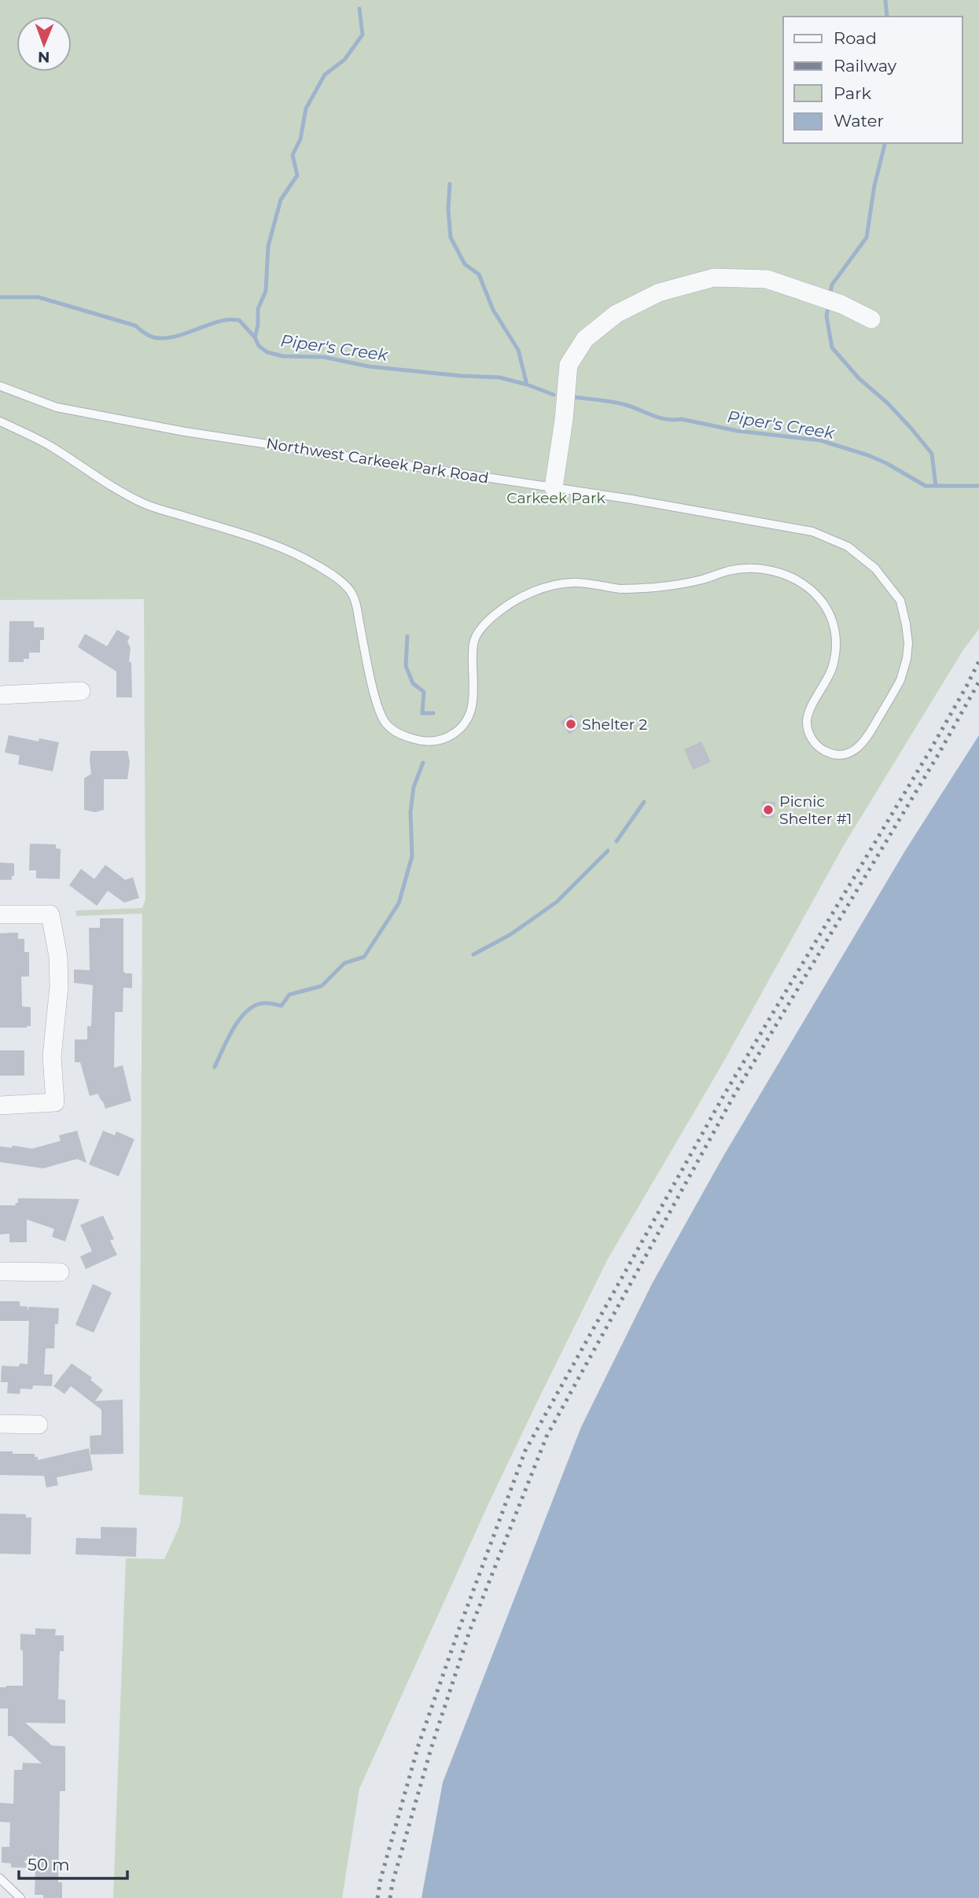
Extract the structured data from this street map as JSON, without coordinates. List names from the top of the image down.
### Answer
{
  "streets": {
    "lane": ["Northwest Carkeek Park Road"]
  },
  "water": ["Piper's Creek"],
  "parks": ["Carkeek Park"],
  "places": ["Shelter 2", "Picnic Shelter #1"],
  "legend": [
    "Road",
    "Railway",
    "Park",
    "Water"
  ],
  "scale_bar": "50 m",
  "north": "bottom"
}
